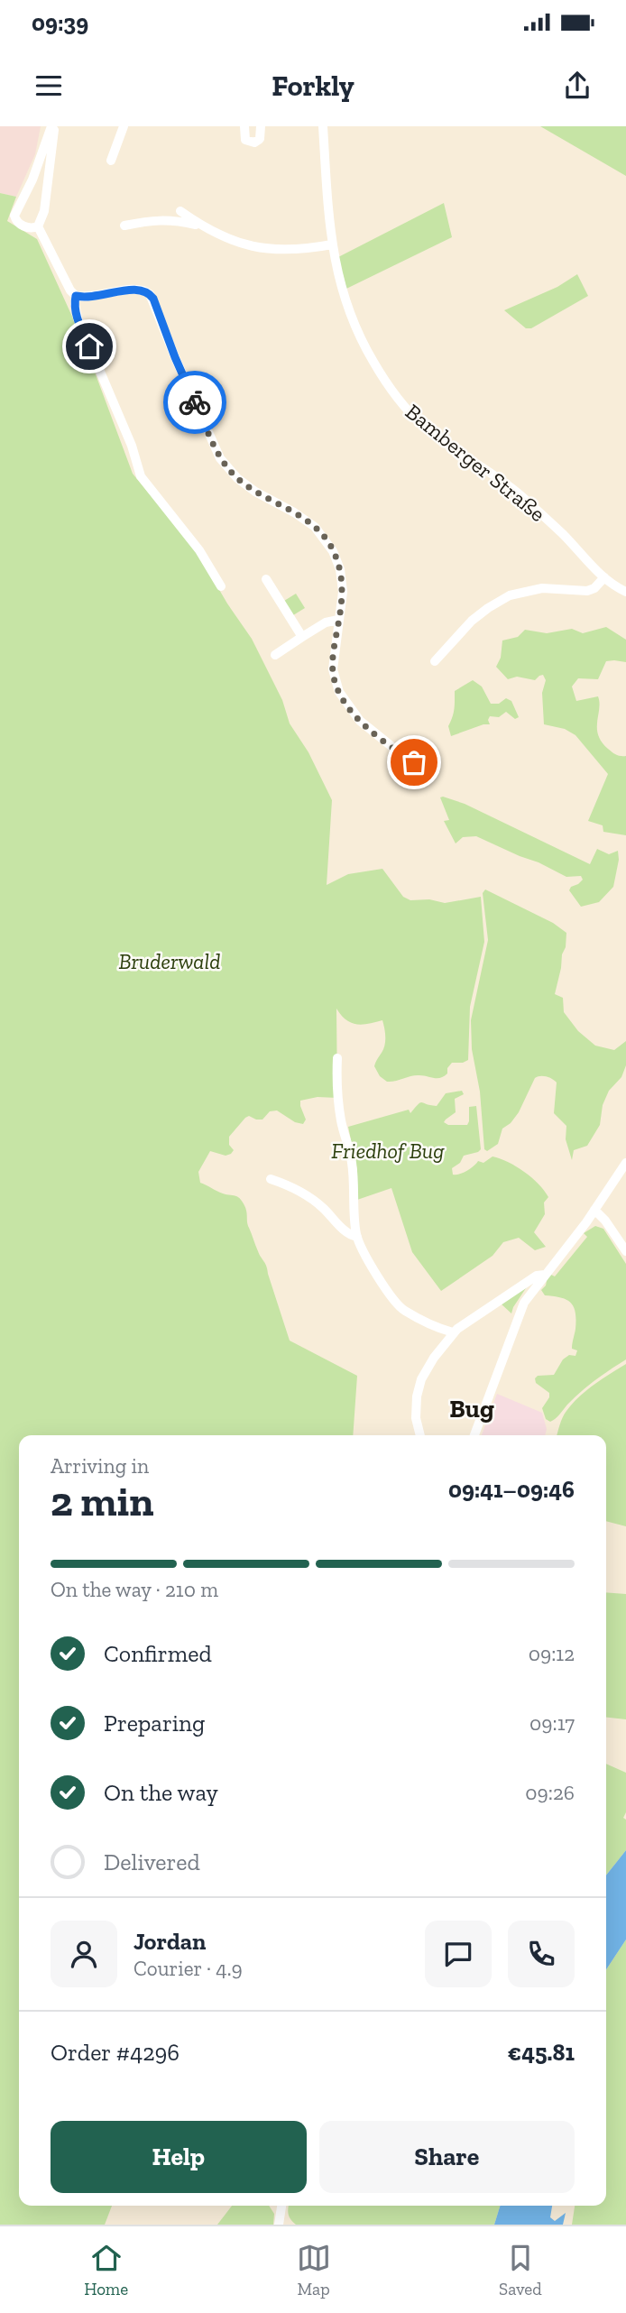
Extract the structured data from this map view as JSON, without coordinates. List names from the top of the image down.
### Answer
{
  "streets": {
    "street": ["Bamberger Straße"]
  },
  "districts": ["Bug"],
  "parks": ["Bruderwald", "Friedhof Bug"],
  "page": {
    "status": "09:39",
    "header": "Forkly",
    "heading": ["2 min", "Arriving in", "09:41–09:46"],
    "panel": [
      "Jordan",
      "Courier · 4.9",
      "Order #4296",
      "€45.81"
    ],
    "bar": "On the way · 210 m",
    "list": [
      ["Confirmed", "09:12"],
      ["Preparing", "09:17"],
      ["On the way", "09:26"],
      "Delivered"
    ],
    "buttons": ["Help", "Share"],
    "tabs": ["Home", "Map", "Saved"]
  }
}
